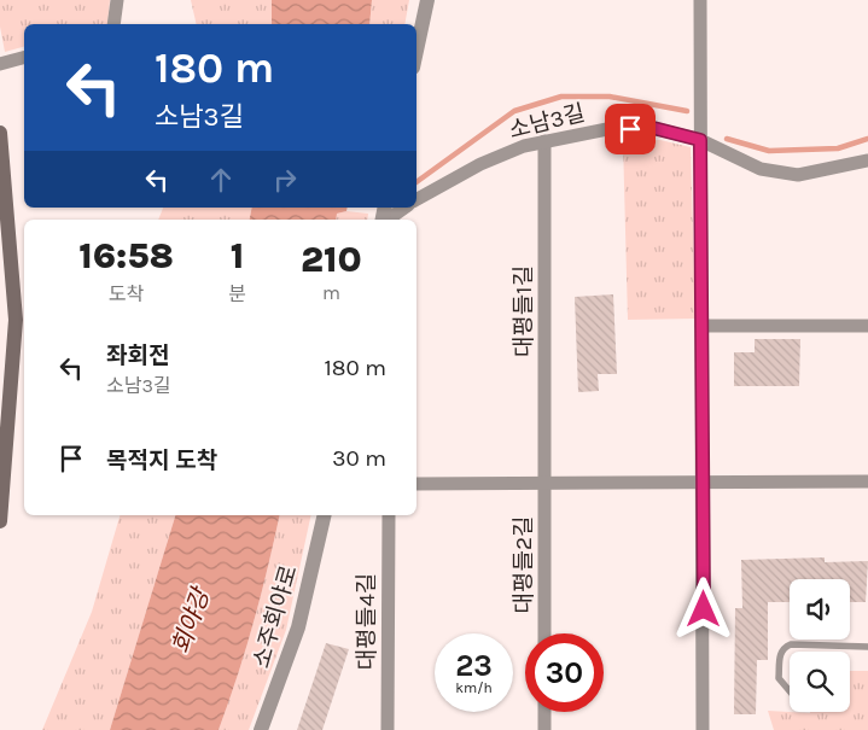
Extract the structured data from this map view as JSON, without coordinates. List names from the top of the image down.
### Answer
{
  "streets": {
    "street": [
      "소남3길",
      "대평들1길",
      "대평들2길",
      "소주회야로",
      "대평들4길"
    ]
  },
  "crossings": [
    ["소남3길", "대평들1길"],
    ["대평들1길", "대평들2길"]
  ],
  "water": ["회야강"],
  "page": {
    "turn": ["180 m", "소남3길"],
    "eta": [
      "16:58",
      "도착",
      "1",
      "분",
      "210",
      "m"
    ],
    "list": [
      {
        "name": "좌회전",
        "note": "소남3길",
        "value": "180 m"
      },
      {
        "name": "목적지 도착",
        "value": "30 m"
      }
    ],
    "speed": "23 km/h",
    "limit": "30"
  }
}
